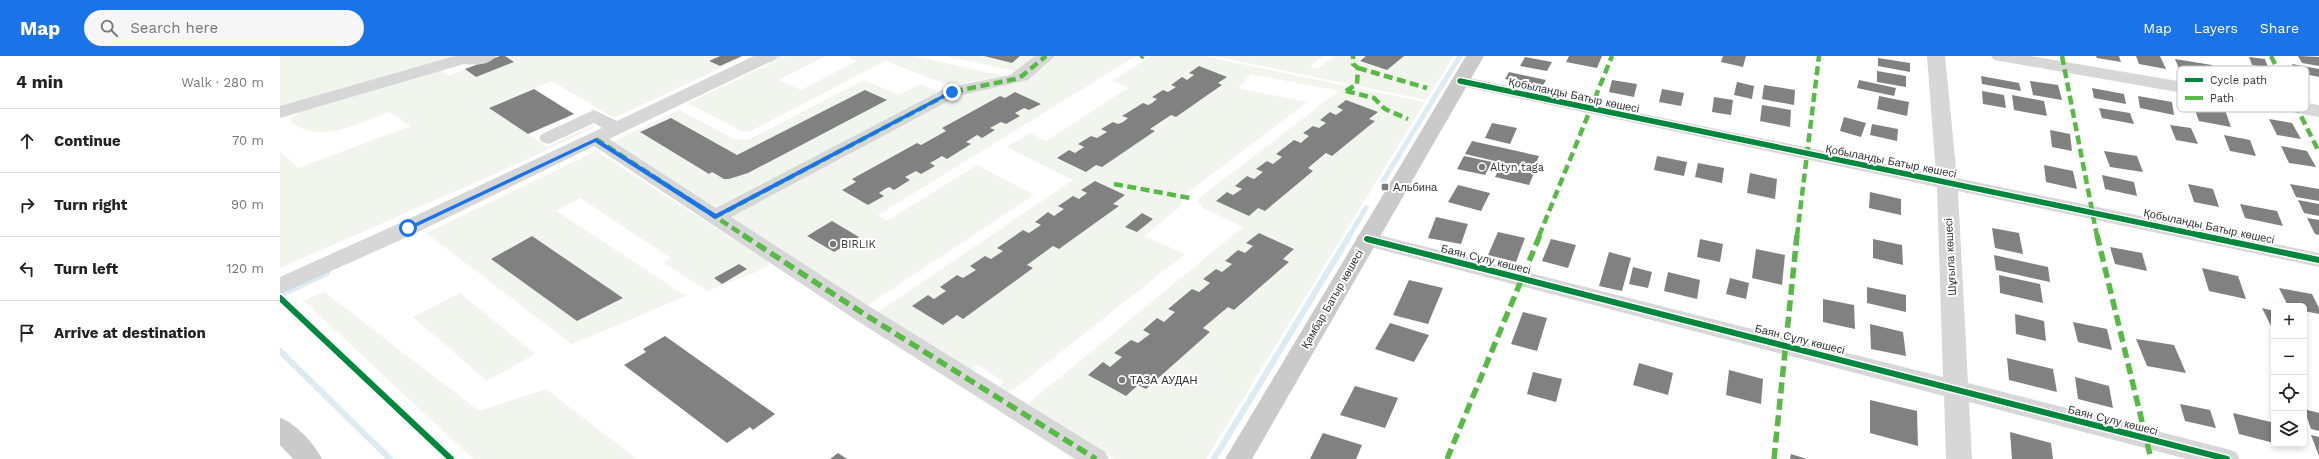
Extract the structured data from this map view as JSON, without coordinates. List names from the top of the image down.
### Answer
{
  "streets": {
    "main road": ["Қамбар Батыр көшесі"],
    "street": ["Қобыланды Батыр көшесі", "Шұғыла көшесі", "Баян Сұлу көшесі"]
  },
  "crossings": [
    ["Қобыланды Батыр көшесі", "Шұғыла көшесі"],
    ["Қобыланды Батыр көшесі", "Қамбар Батыр көшесі"],
    ["Шұғыла көшесі", "Баян Сұлу көшесі"],
    ["Баян Сұлу көшесі", "Қамбар Батыр көшесі"]
  ],
  "places": {
    "other": ["Altyn taga", "BIRLIK", "ТАЗА АУДАН"],
    "transit": ["Альбина"]
  },
  "legend": ["Cycle path", "Path"],
  "page": {
    "header": "Map",
    "search": "Search here",
    "nav": ["Map", "Layers", "Share"],
    "heading": ["4 min", "Walk · 280 m"],
    "list": [
      ["Continue", "70 m"],
      ["Turn right", "90 m"],
      ["Turn left", "120 m"],
      "Arrive at destination"
    ],
    "map_buttons": ["+", "−"]
  }
}
